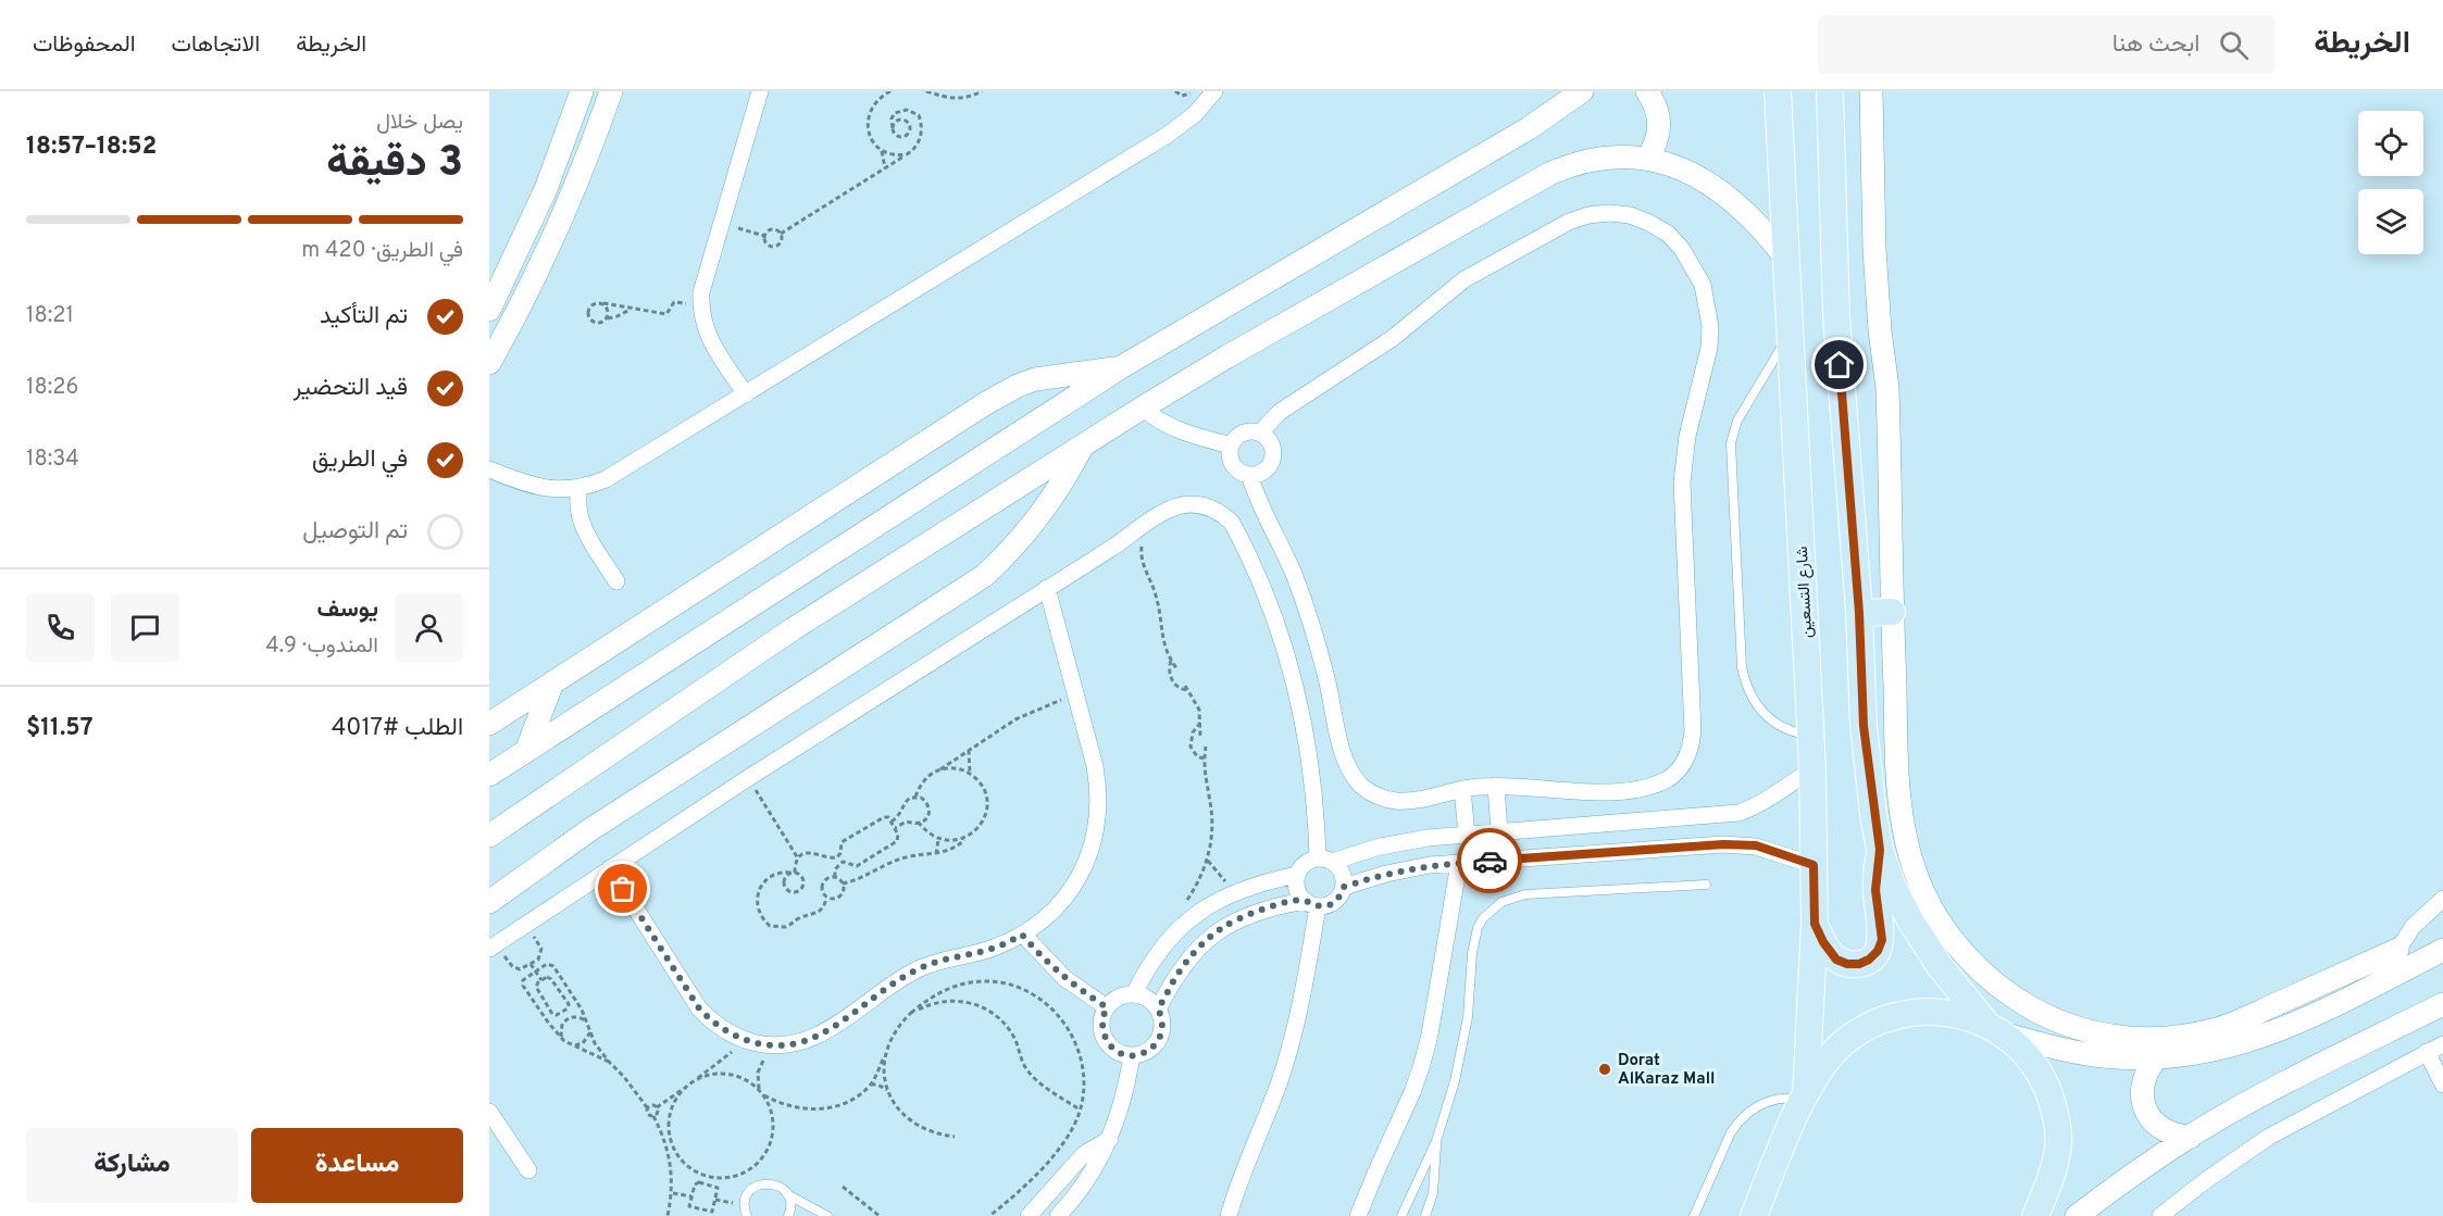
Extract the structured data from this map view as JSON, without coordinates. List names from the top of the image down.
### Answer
{
  "streets": {
    "main road": ["شارع التسعين"]
  },
  "places": ["Dorat AlKaraz Mall"],
  "page": {
    "header": "الخريطة",
    "search": "ابحث هنا",
    "nav": ["الخريطة", "الاتجاهات", "المحفوظات"],
    "heading": ["3 دقيقة", "يصل خلال", "18:52–18:57"],
    "panel": [
      "يوسف",
      "المندوب · 4.9",
      "الطلب #4017",
      "$11.57"
    ],
    "bar": "في الطريق · 420 m",
    "list": [
      ["تم التأكيد", "18:21"],
      ["قيد التحضير", "18:26"],
      ["في الطريق", "18:34"],
      "تم التوصيل"
    ],
    "buttons": ["مساعدة", "مشاركة"]
  }
}
